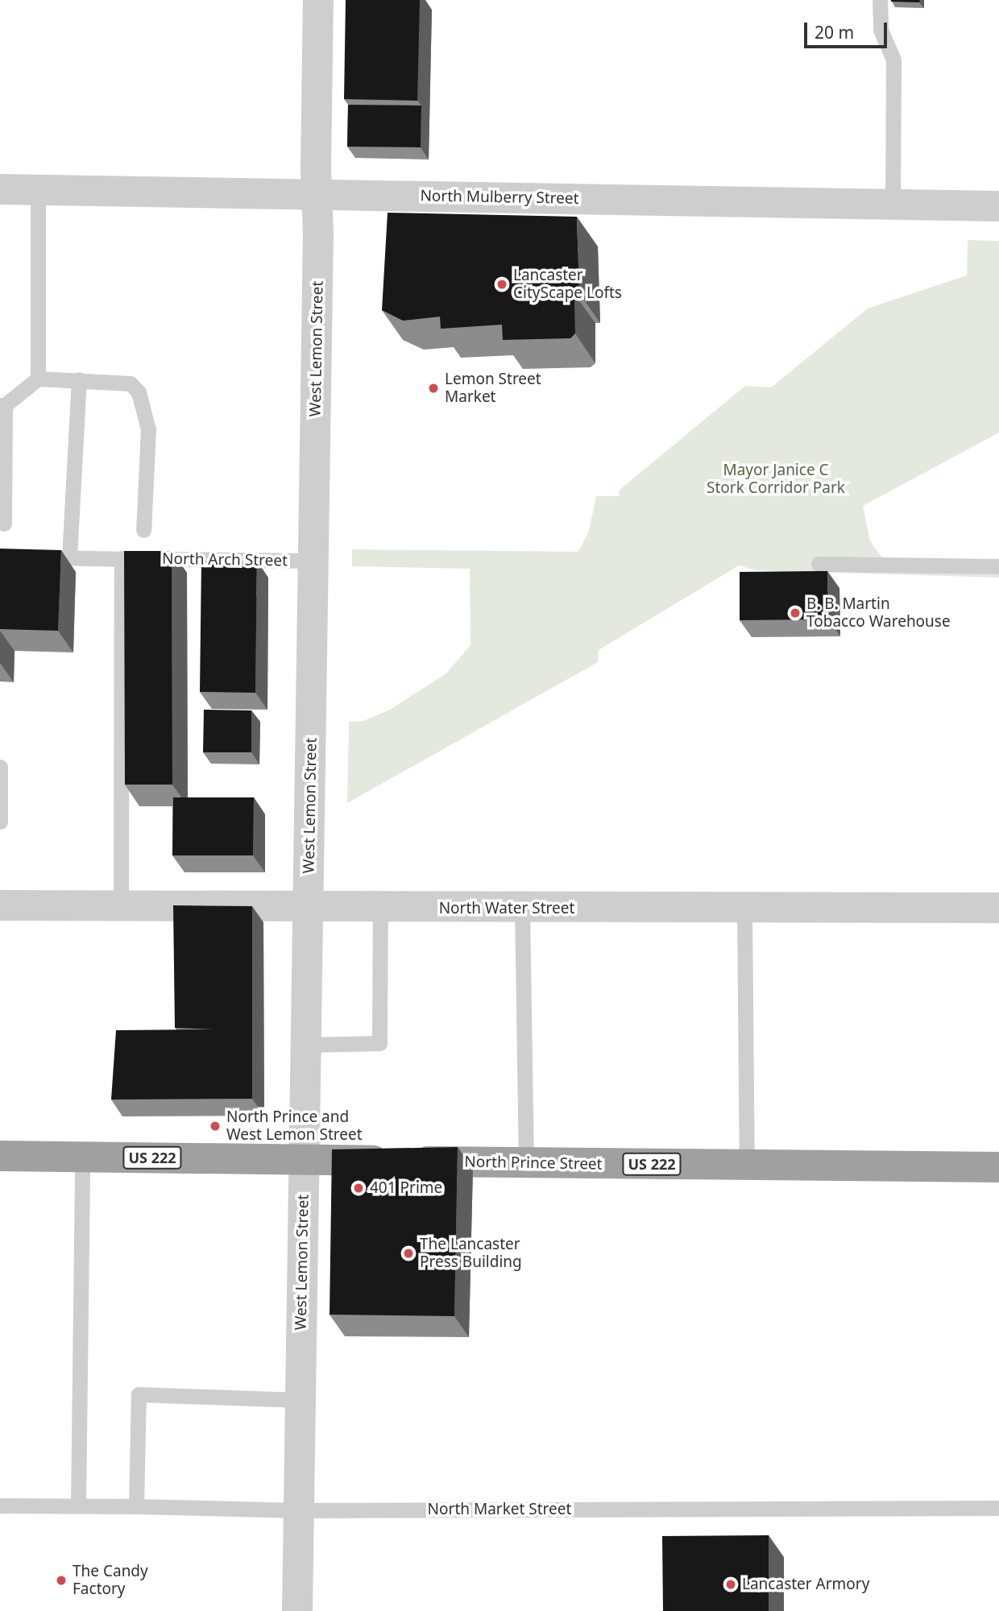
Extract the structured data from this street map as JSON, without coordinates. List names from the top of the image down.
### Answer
{
  "streets": {
    "highway": ["US 222", "North Prince Street"],
    "street": ["North Mulberry Street", "West Lemon Street", "North Water Street"],
    "lane": ["North Arch Street", "North Market Street"]
  },
  "crossings": [
    ["North Mulberry Street", "West Lemon Street"],
    ["West Lemon Street", "North Arch Street"],
    ["West Lemon Street", "North Water Street"],
    ["West Lemon Street", "North Prince Street"],
    ["West Lemon Street", "North Market Street"]
  ],
  "parks": ["Mayor Janice C Stork Corridor Park"],
  "places": [
    "Lancaster CityScape Lofts",
    "Lemon Street Market",
    "B. B. Martin Tobacco Warehouse",
    "North Prince and West Lemon Street",
    "401 Prime",
    "The Lancaster Press Building",
    "The Candy Factory",
    "Lancaster Armory"
  ],
  "scale_bar": "20 m"
}
